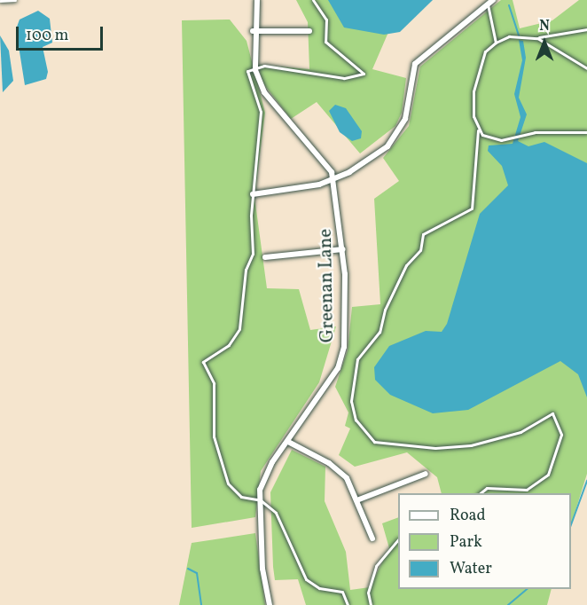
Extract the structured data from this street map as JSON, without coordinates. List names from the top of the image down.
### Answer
{
  "streets": {
    "street": ["Greenan Lane"]
  },
  "legend": ["Road", "Park", "Water"],
  "scale_bar": "100 m",
  "north": "top"
}
